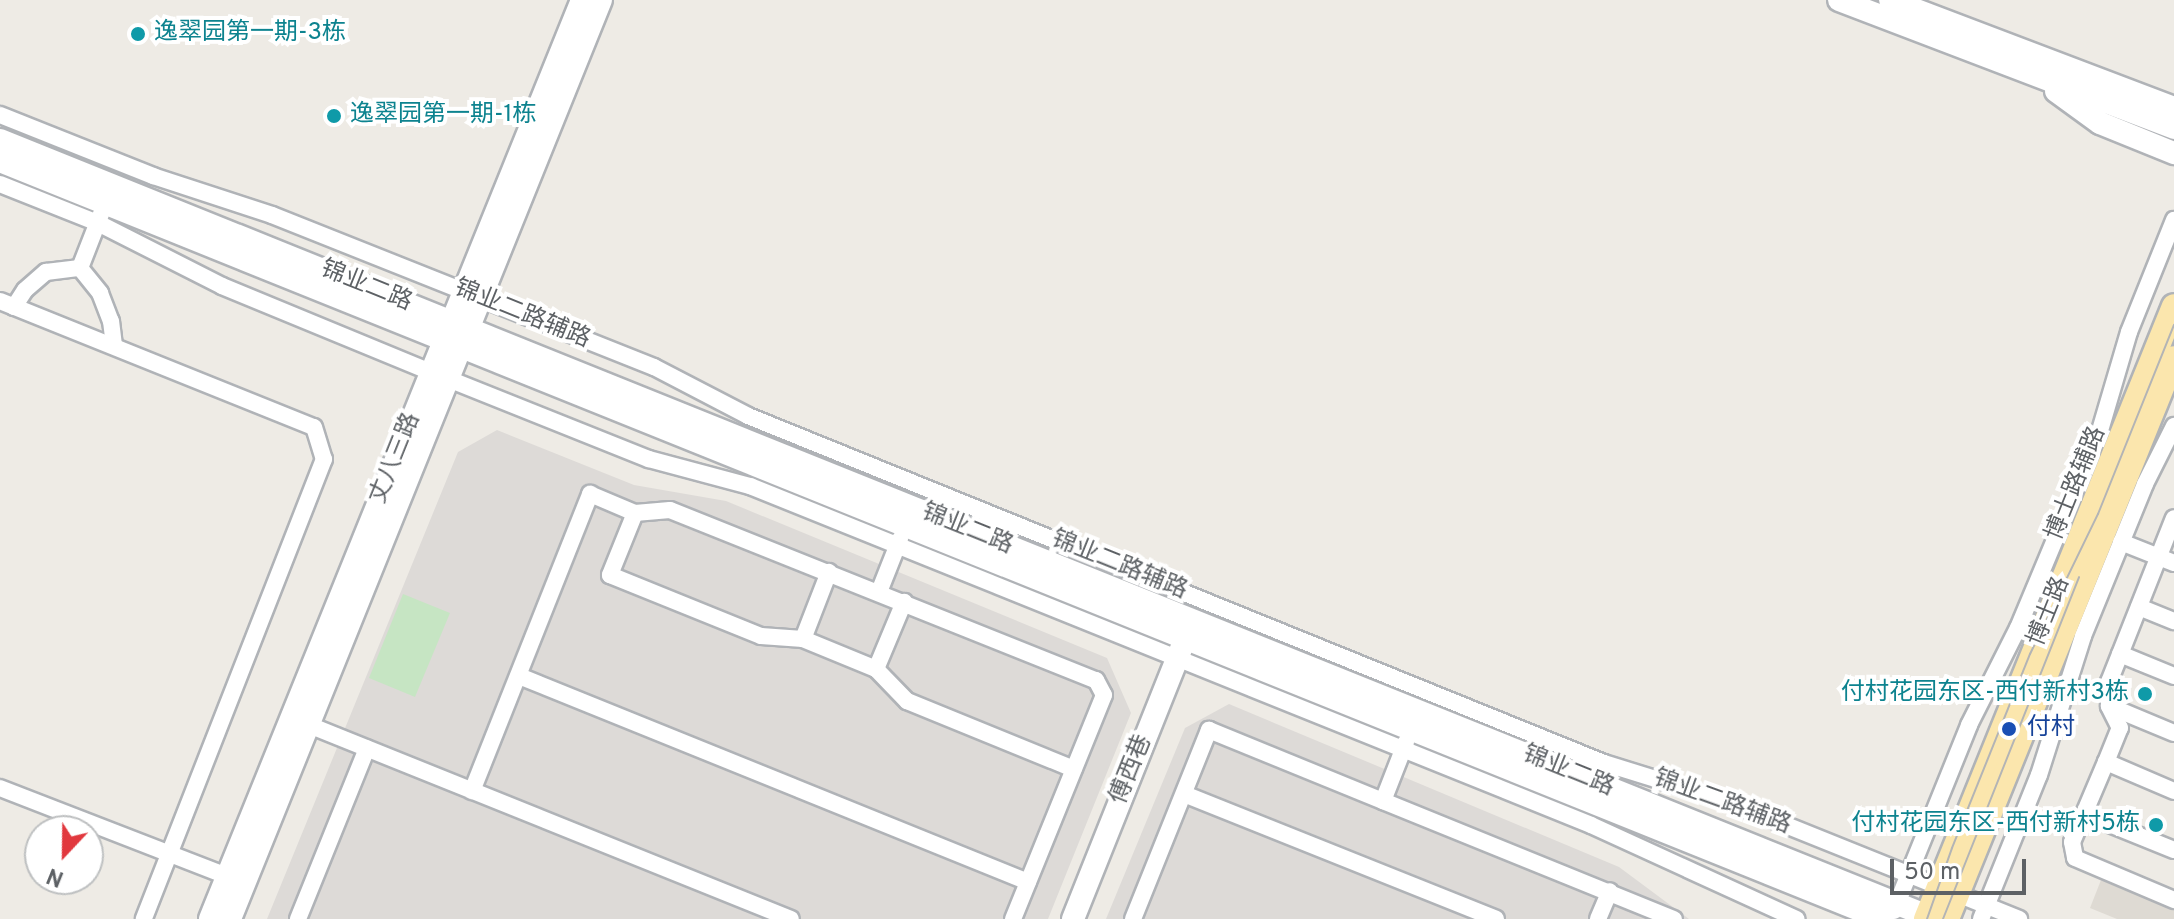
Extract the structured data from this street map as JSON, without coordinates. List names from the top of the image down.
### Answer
{
  "streets": {
    "main road": ["博士路"],
    "street": [
      "锦业二路",
      "锦业二路辅路",
      "丈八三路",
      "博士路辅路",
      "傅西巷"
    ]
  },
  "crossings": [
    ["锦业二路", "丈八三路"],
    ["锦业二路", "博士路辅路"],
    ["锦业二路", "博士路"],
    ["锦业二路", "傅西巷"],
    ["锦业二路辅路", "丈八三路"],
    ["锦业二路辅路", "博士路辅路"],
    ["锦业二路辅路", "博士路"]
  ],
  "places": [
    "逸翠园第一期-3栋",
    "逸翠园第一期-1栋",
    "付村花园东区-西付新村3栋",
    "付村",
    "付村花园东区-西付新村5栋"
  ],
  "scale_bar": "50 m",
  "north": "bottom"
}
